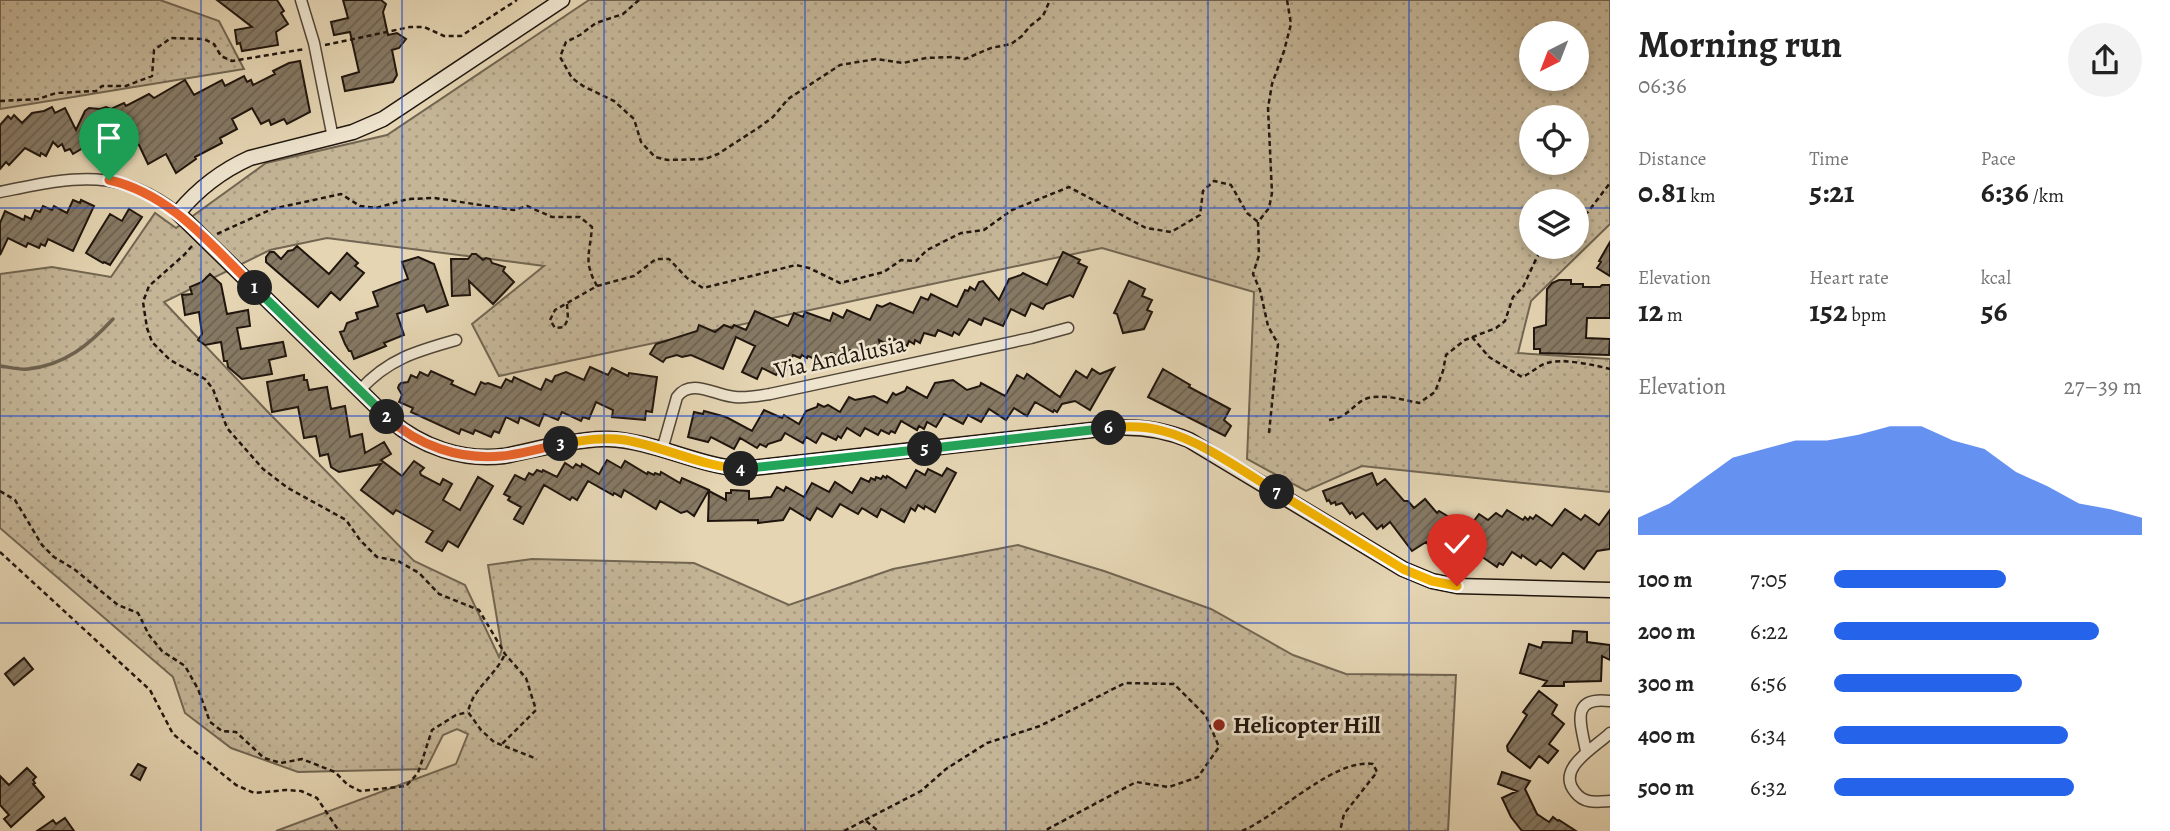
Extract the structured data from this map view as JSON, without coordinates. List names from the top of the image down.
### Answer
{
  "streets": {
    "street": ["Via Andalusia"]
  },
  "places": ["Helicopter Hill"],
  "north": "bottom left",
  "page": {
    "heading": ["Morning run", "06:36"],
    "stats": [
      ["Distance", "0.81 km"],
      ["Time", "5:21"],
      ["Pace", "6:36 /km"],
      ["Elevation", "12 m"],
      ["Heart rate", "152 bpm"],
      ["kcal", "56"]
    ],
    "pins": [
      "1",
      "2",
      "6",
      "3",
      "5",
      "4",
      "7"
    ],
    "chart": ["Elevation", "27–39 m"],
    "list": [
      {
        "name": "100 m",
        "note": "7:05"
      },
      {
        "name": "200 m",
        "note": "6:22"
      },
      {
        "name": "300 m",
        "note": "6:56"
      },
      {
        "name": "400 m",
        "note": "6:34"
      },
      {
        "name": "500 m",
        "note": "6:32"
      }
    ]
  }
}
